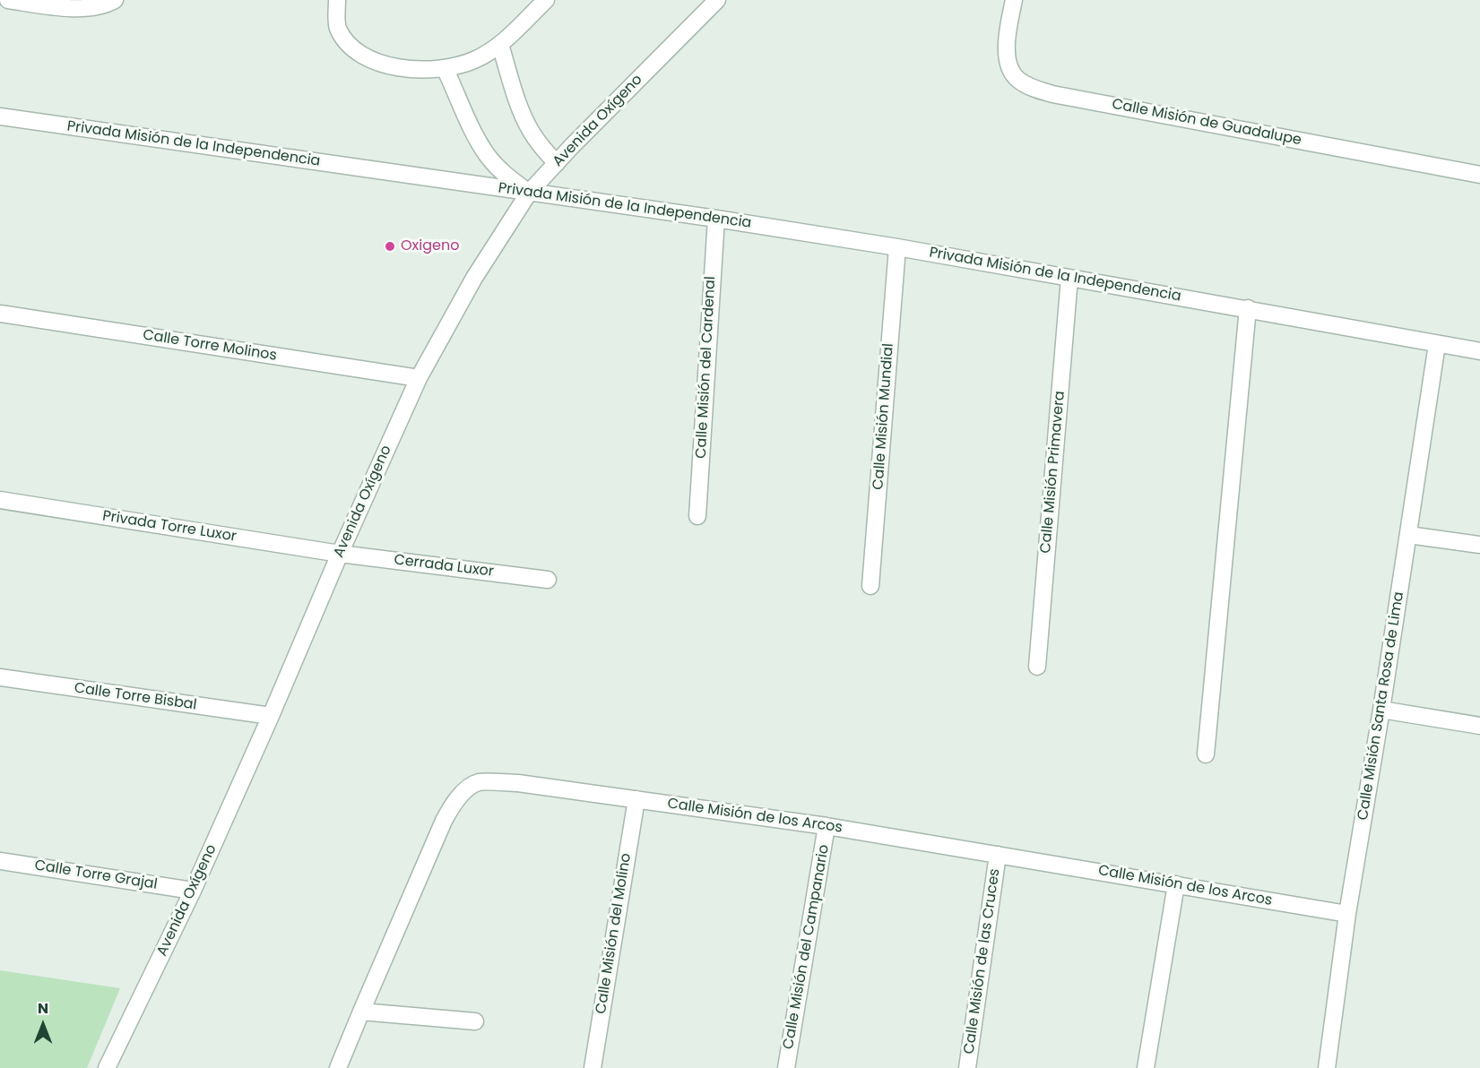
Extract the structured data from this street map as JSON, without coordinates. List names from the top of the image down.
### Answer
{
  "streets": {
    "street": [
      "Avenida Oxígeno",
      "Calle Misión de Guadalupe",
      "Privada Misión de la Independencia",
      "Calle Torre Molinos",
      "Calle Misión del Cardenal",
      "Calle Misión Mundial",
      "Calle Misión Primavera",
      "Privada Torre Luxor",
      "Cerrada Luxor",
      "Calle Torre Bisbal",
      "Calle Misión Santa Rosa de Lima",
      "Calle Misión de los Arcos",
      "Calle Torre Grajal",
      "Calle Misión del Molino",
      "Calle Misión del Campanario",
      "Calle Misión de las Cruces"
    ]
  },
  "crossings": [
    ["Avenida Oxígeno", "Privada Misión de la Independencia"],
    ["Avenida Oxígeno", "Calle Torre Molinos"],
    ["Avenida Oxígeno", "Privada Torre Luxor"],
    ["Avenida Oxígeno", "Cerrada Luxor"],
    ["Avenida Oxígeno", "Calle Torre Bisbal"],
    ["Avenida Oxígeno", "Calle Torre Grajal"],
    ["Privada Misión de la Independencia", "Calle Misión del Cardenal"],
    ["Privada Misión de la Independencia", "Calle Misión Mundial"],
    ["Privada Misión de la Independencia", "Calle Misión Primavera"],
    ["Privada Misión de la Independencia", "Calle Misión Santa Rosa de Lima"],
    ["Privada Torre Luxor", "Cerrada Luxor"],
    ["Calle Misión Santa Rosa de Lima", "Calle Misión de los Arcos"],
    ["Calle Misión de los Arcos", "Calle Misión del Molino"],
    ["Calle Misión de los Arcos", "Calle Misión del Campanario"],
    ["Calle Misión de los Arcos", "Calle Misión de las Cruces"]
  ],
  "places": ["Oxigeno"],
  "north": "top"
}
